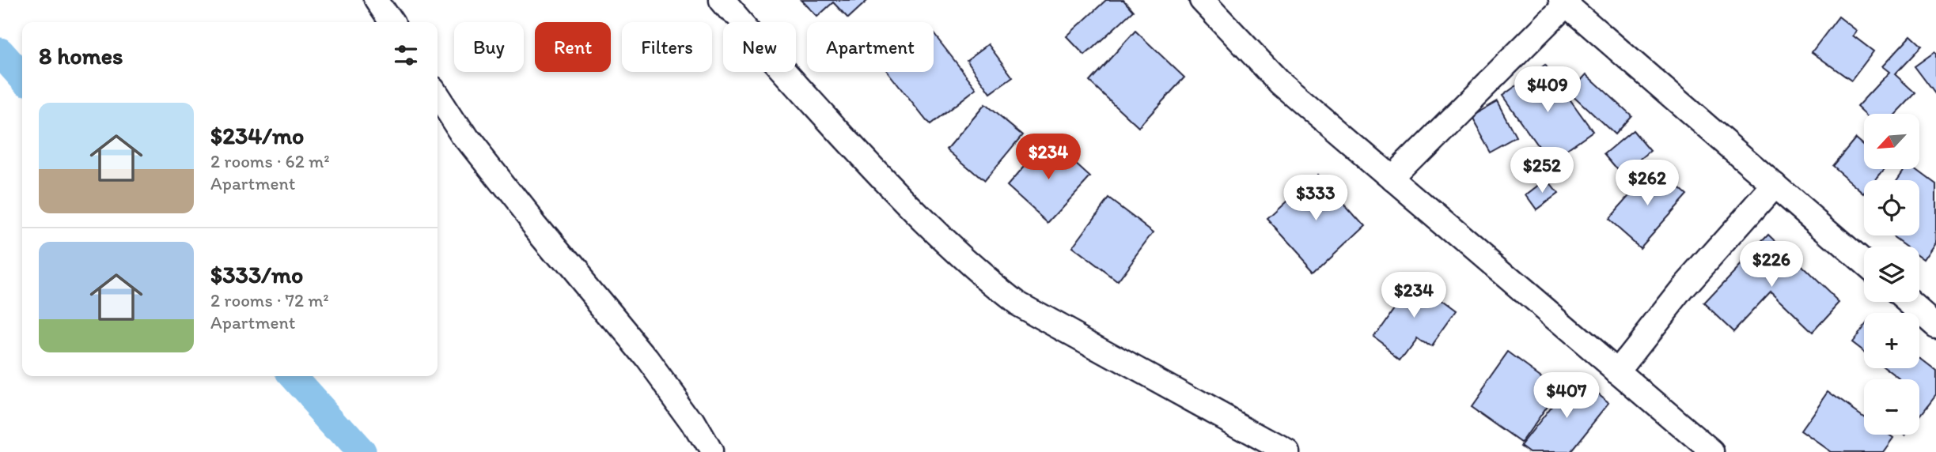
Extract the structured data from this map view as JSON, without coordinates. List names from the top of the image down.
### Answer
{
  "north": "bottom left",
  "page": {
    "chip": [
      "Buy",
      "Rent",
      "Filters",
      "New",
      "Apartment"
    ],
    "heading": "8 homes",
    "price": [
      "$409",
      "$234",
      "$252",
      "$262",
      "$333",
      "$226",
      "$234",
      "$407"
    ],
    "list": [
      {
        "name": "$234/mo",
        "note": "2 rooms · 62 m² · Apartment"
      },
      {
        "name": "$333/mo",
        "note": "2 rooms · 72 m² · Apartment"
      }
    ],
    "map_buttons": ["+", "−"]
  }
}
